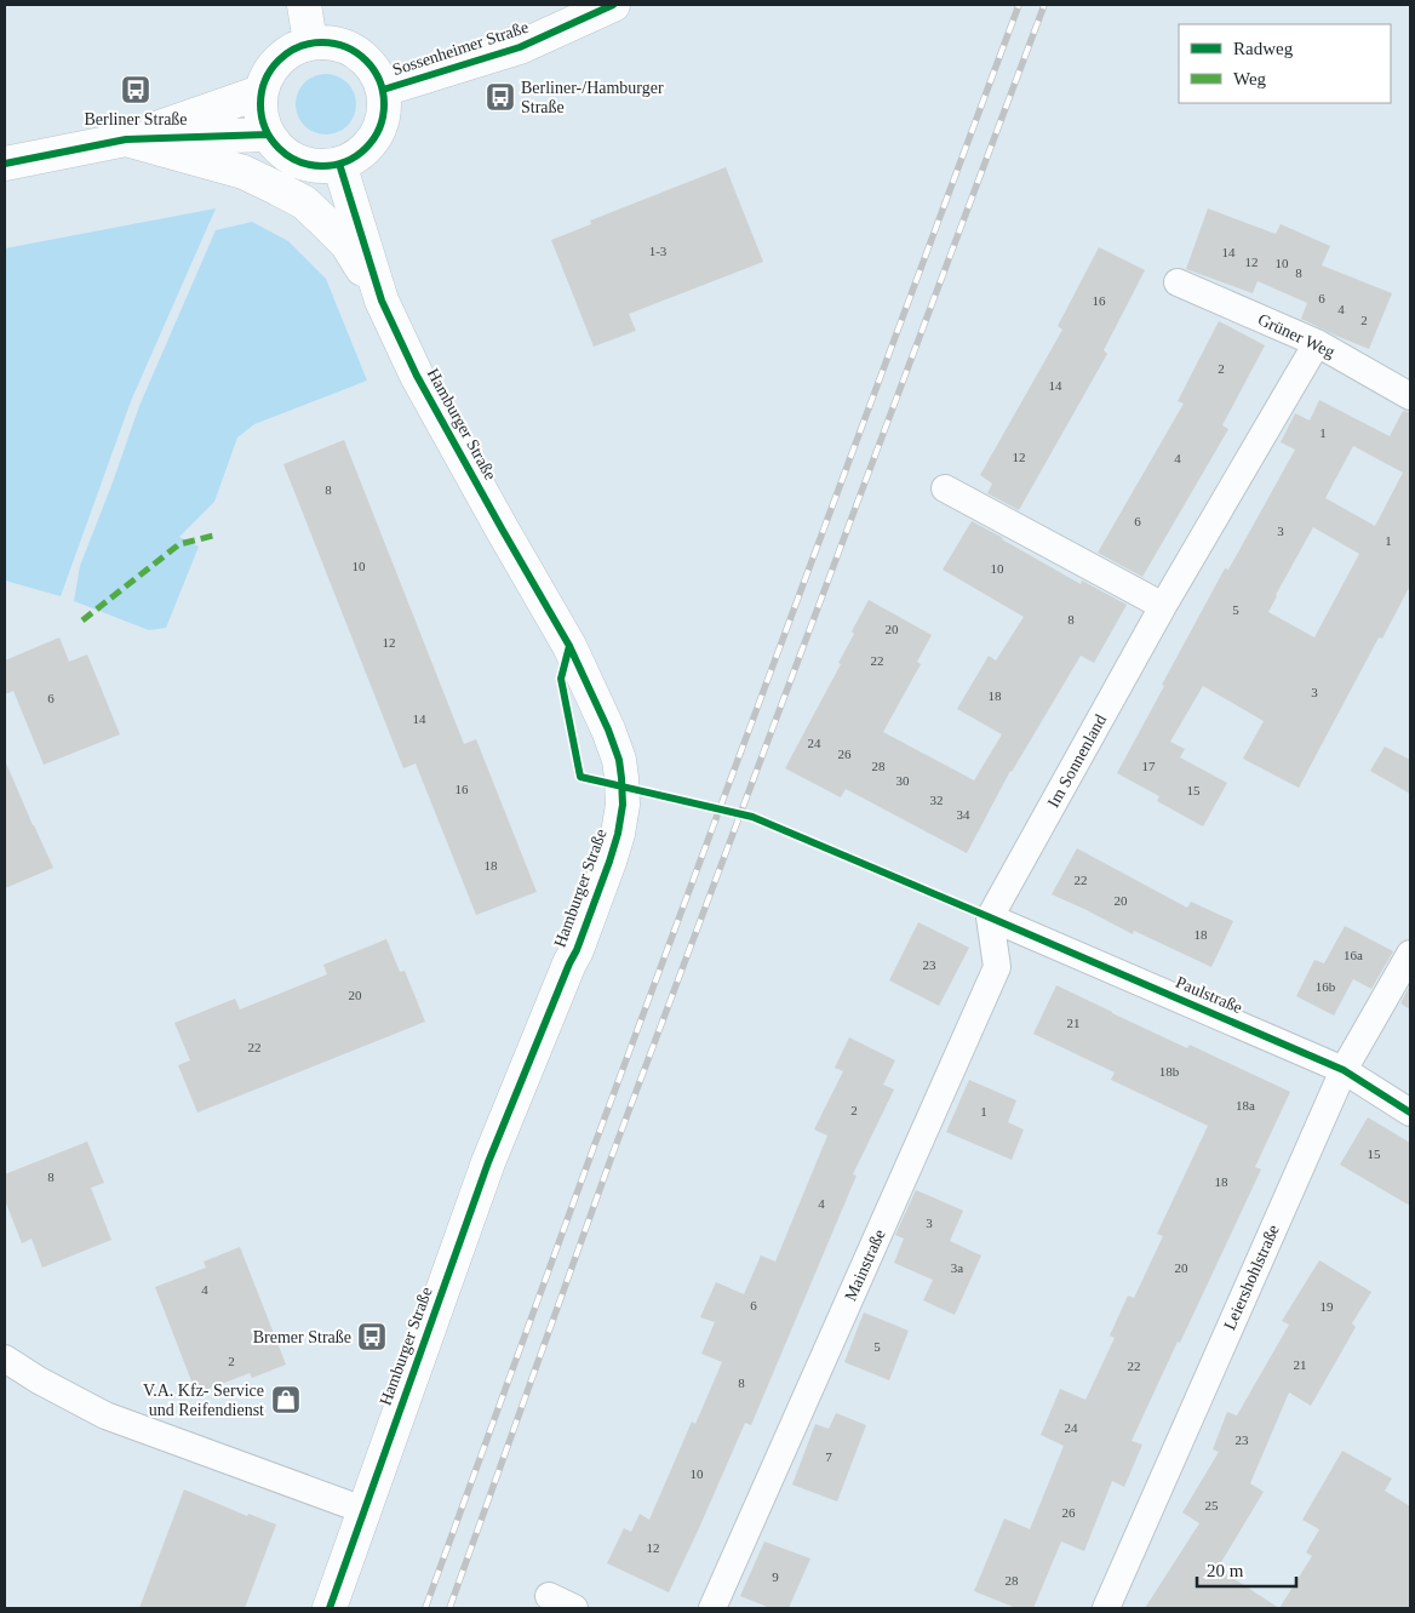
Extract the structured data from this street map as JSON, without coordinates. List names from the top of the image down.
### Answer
{
  "streets": {
    "street": [
      "Sossenheimer Straße",
      "Grüner Weg",
      "Hamburger Straße",
      "Im Sonnenland",
      "Paulstraße",
      "Mainstraße",
      "Leiershohlstraße"
    ]
  },
  "crossings": [
    ["Sossenheimer Straße", "Hamburger Straße"],
    ["Grüner Weg", "Im Sonnenland"],
    ["Im Sonnenland", "Paulstraße"],
    ["Im Sonnenland", "Mainstraße"],
    ["Paulstraße", "Mainstraße"],
    ["Paulstraße", "Leiershohlstraße"]
  ],
  "places": {
    "bus stop": ["Berliner Straße", "Berliner-/Hamburger Straße", "Bremer Straße"],
    "shop": ["V.A. Kfz- Service und Reifendienst"]
  },
  "house_numbers": [
    "1-3",
    "14",
    "12",
    "10",
    "8",
    "6",
    "16",
    "4",
    "2",
    "2",
    "14",
    "1",
    "12",
    "4",
    "8",
    "6",
    "3",
    "1",
    "10",
    "10",
    "5",
    "8",
    "20",
    "12",
    "22",
    "3",
    "18",
    "6",
    "14",
    "24",
    "26",
    "28",
    "17",
    "30",
    "16",
    "15",
    "32",
    "34",
    "18",
    "22",
    "20",
    "18",
    "16a",
    "23",
    "16b",
    "20",
    "21",
    "22",
    "18b",
    "18a",
    "2",
    "1",
    "15",
    "8",
    "18",
    "4",
    "3",
    "3a",
    "20",
    "4",
    "6",
    "19",
    "5",
    "2",
    "21",
    "22",
    "8",
    "24",
    "23",
    "7",
    "10",
    "25",
    "26",
    "12",
    "9",
    "28"
  ],
  "legend": ["Radweg", "Weg"],
  "scale_bar": "20 m"
}
